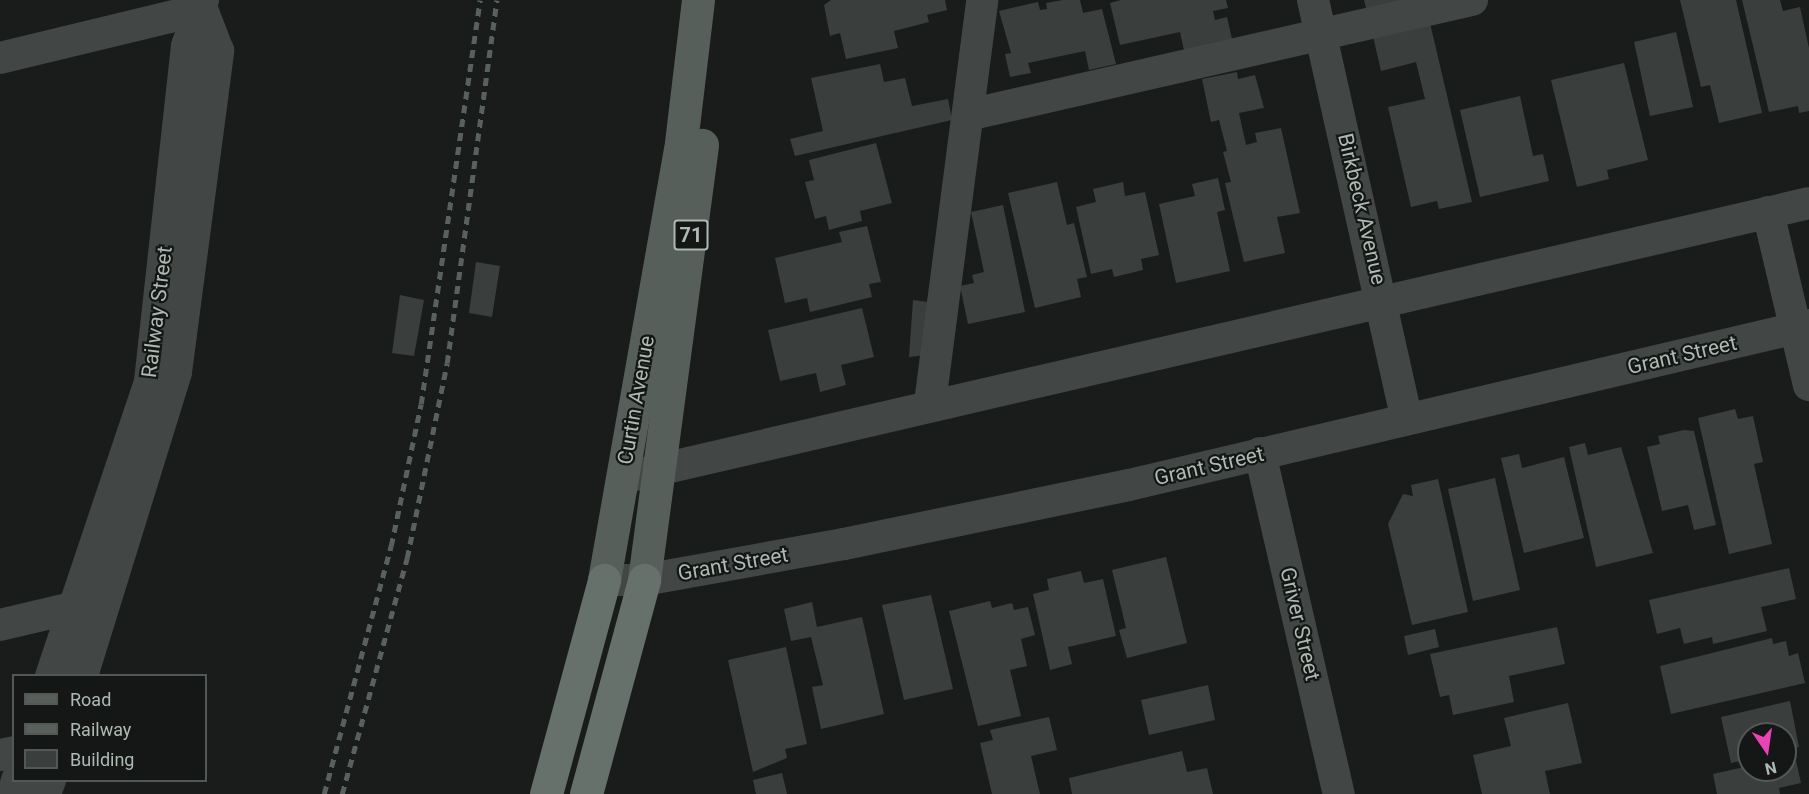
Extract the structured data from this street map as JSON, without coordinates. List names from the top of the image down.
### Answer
{
  "streets": {
    "highway": ["71", "Curtin Avenue"],
    "street": [
      "Birkbeck Avenue",
      "Railway Street",
      "Grant Street",
      "Griver Street"
    ]
  },
  "crossings": [
    ["Birkbeck Avenue", "Grant Street"],
    ["Grant Street", "Curtin Avenue"],
    ["Grant Street", "Griver Street"]
  ],
  "legend": ["Road", "Railway", "Building"],
  "north": "bottom"
}
